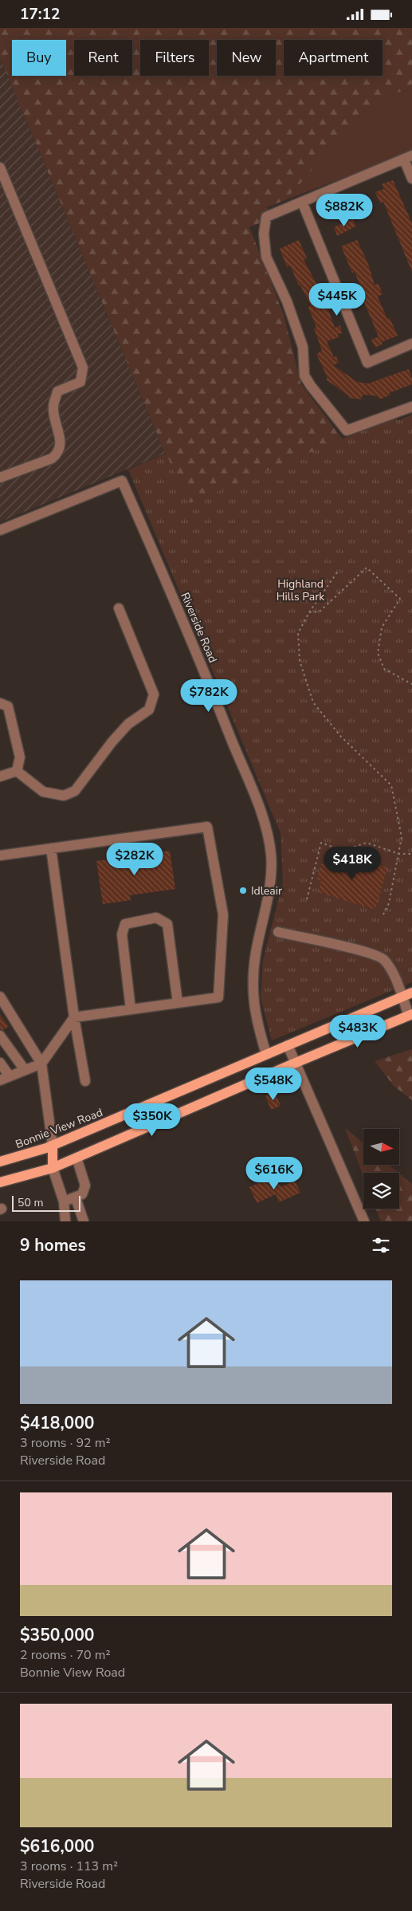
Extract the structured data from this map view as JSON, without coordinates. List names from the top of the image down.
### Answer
{
  "streets": {
    "main road": ["Bonnie View Road"],
    "street": ["Riverside Road"]
  },
  "crossings": [
    ["Riverside Road", "Bonnie View Road"]
  ],
  "parks": ["Highland Hills Park"],
  "places": ["Idleair"],
  "scale_bar": "50 m",
  "north": "right",
  "page": {
    "status": "17:12",
    "chip": [
      "Buy",
      "Rent",
      "Filters",
      "New",
      "Apartment"
    ],
    "price": [
      "$882K",
      "$445K",
      "$782K",
      "$282K",
      "$418K",
      "$483K",
      "$548K",
      "$350K",
      "$616K"
    ],
    "scale": "50 m",
    "heading": "9 homes",
    "list": [
      {
        "name": "$418,000",
        "note": "3 rooms · 92 m² · Riverside Road"
      },
      {
        "name": "$350,000",
        "note": "2 rooms · 70 m² · Bonnie View Road"
      },
      {
        "name": "$616,000",
        "note": "3 rooms · 113 m² · Riverside Road"
      }
    ]
  }
}
